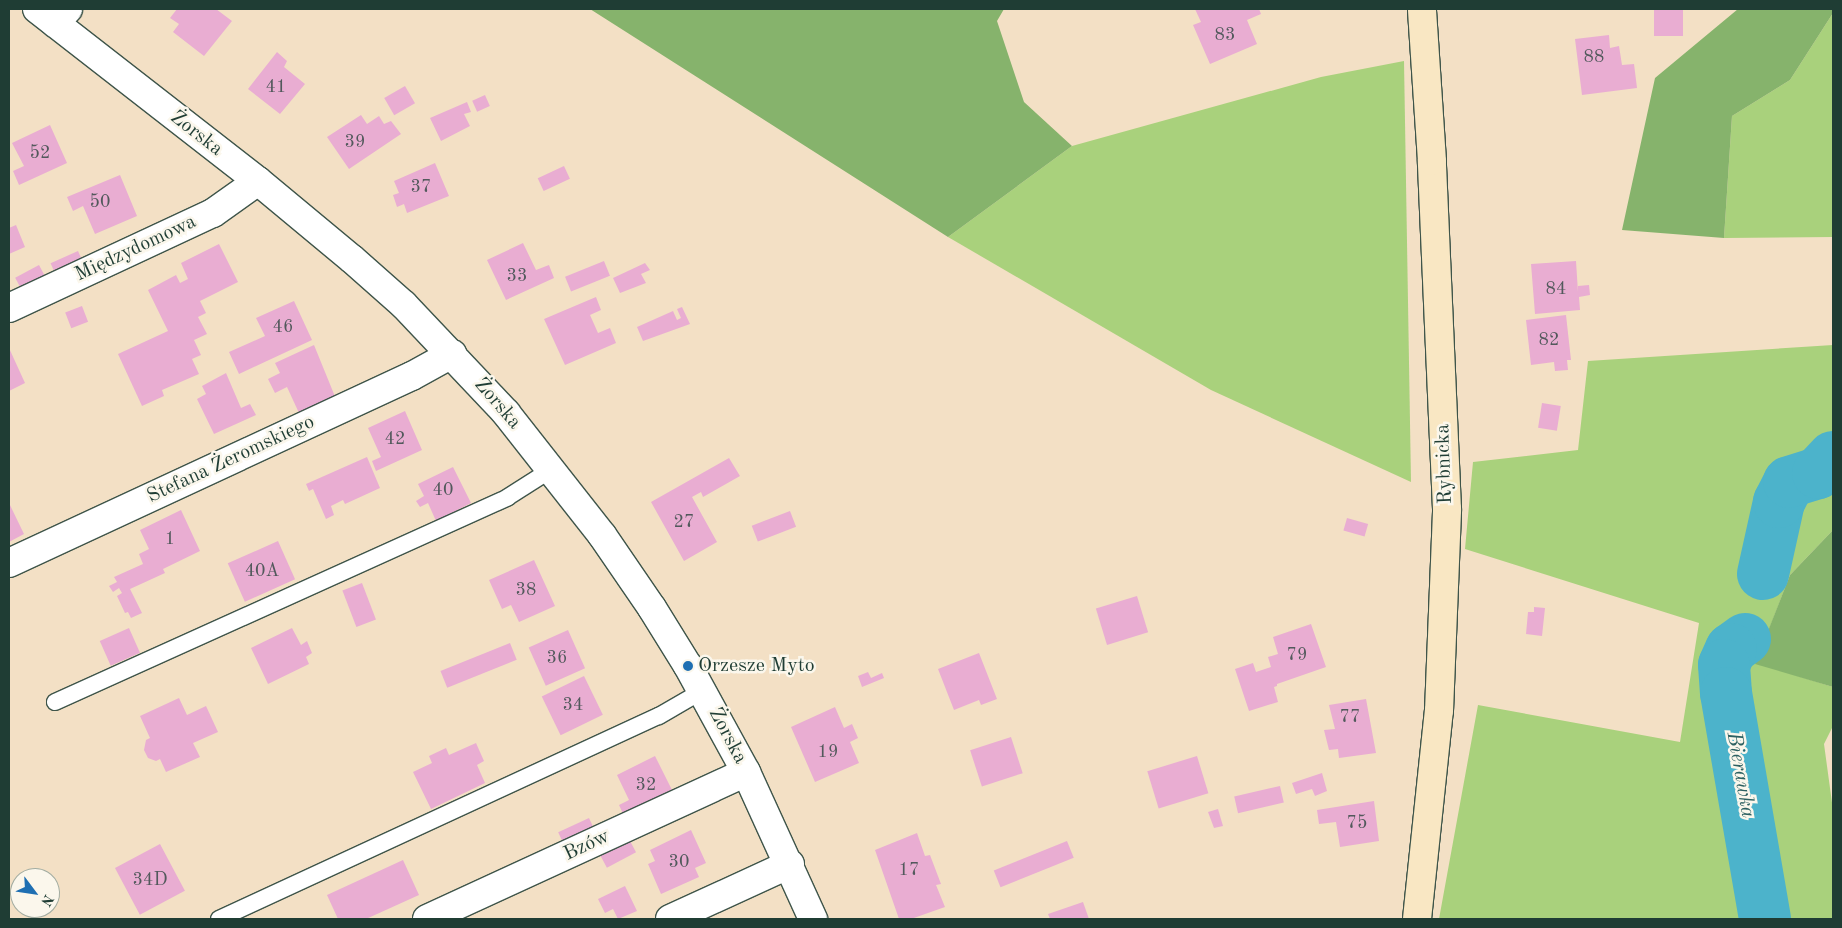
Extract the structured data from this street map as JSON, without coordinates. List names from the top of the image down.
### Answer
{
  "streets": {
    "main road": ["Rybnicka"],
    "street": [
      "Żorska",
      "Międzydomowa",
      "Stefana Żeromskiego",
      "Bzów"
    ]
  },
  "crossings": [
    ["Żorska", "Międzydomowa"],
    ["Żorska", "Stefana Żeromskiego"],
    ["Żorska", "Bzów"]
  ],
  "water": ["Bierawka"],
  "places": ["Orzesze Myto"],
  "house_numbers": [
    "83",
    "88",
    "41",
    "39",
    "52",
    "37",
    "50",
    "33",
    "84",
    "46",
    "82",
    "42",
    "40",
    "27",
    "1",
    "40A",
    "38",
    "79",
    "36",
    "34",
    "77",
    "19",
    "32",
    "75",
    "30",
    "17",
    "34D"
  ],
  "north": "bottom right"
}
